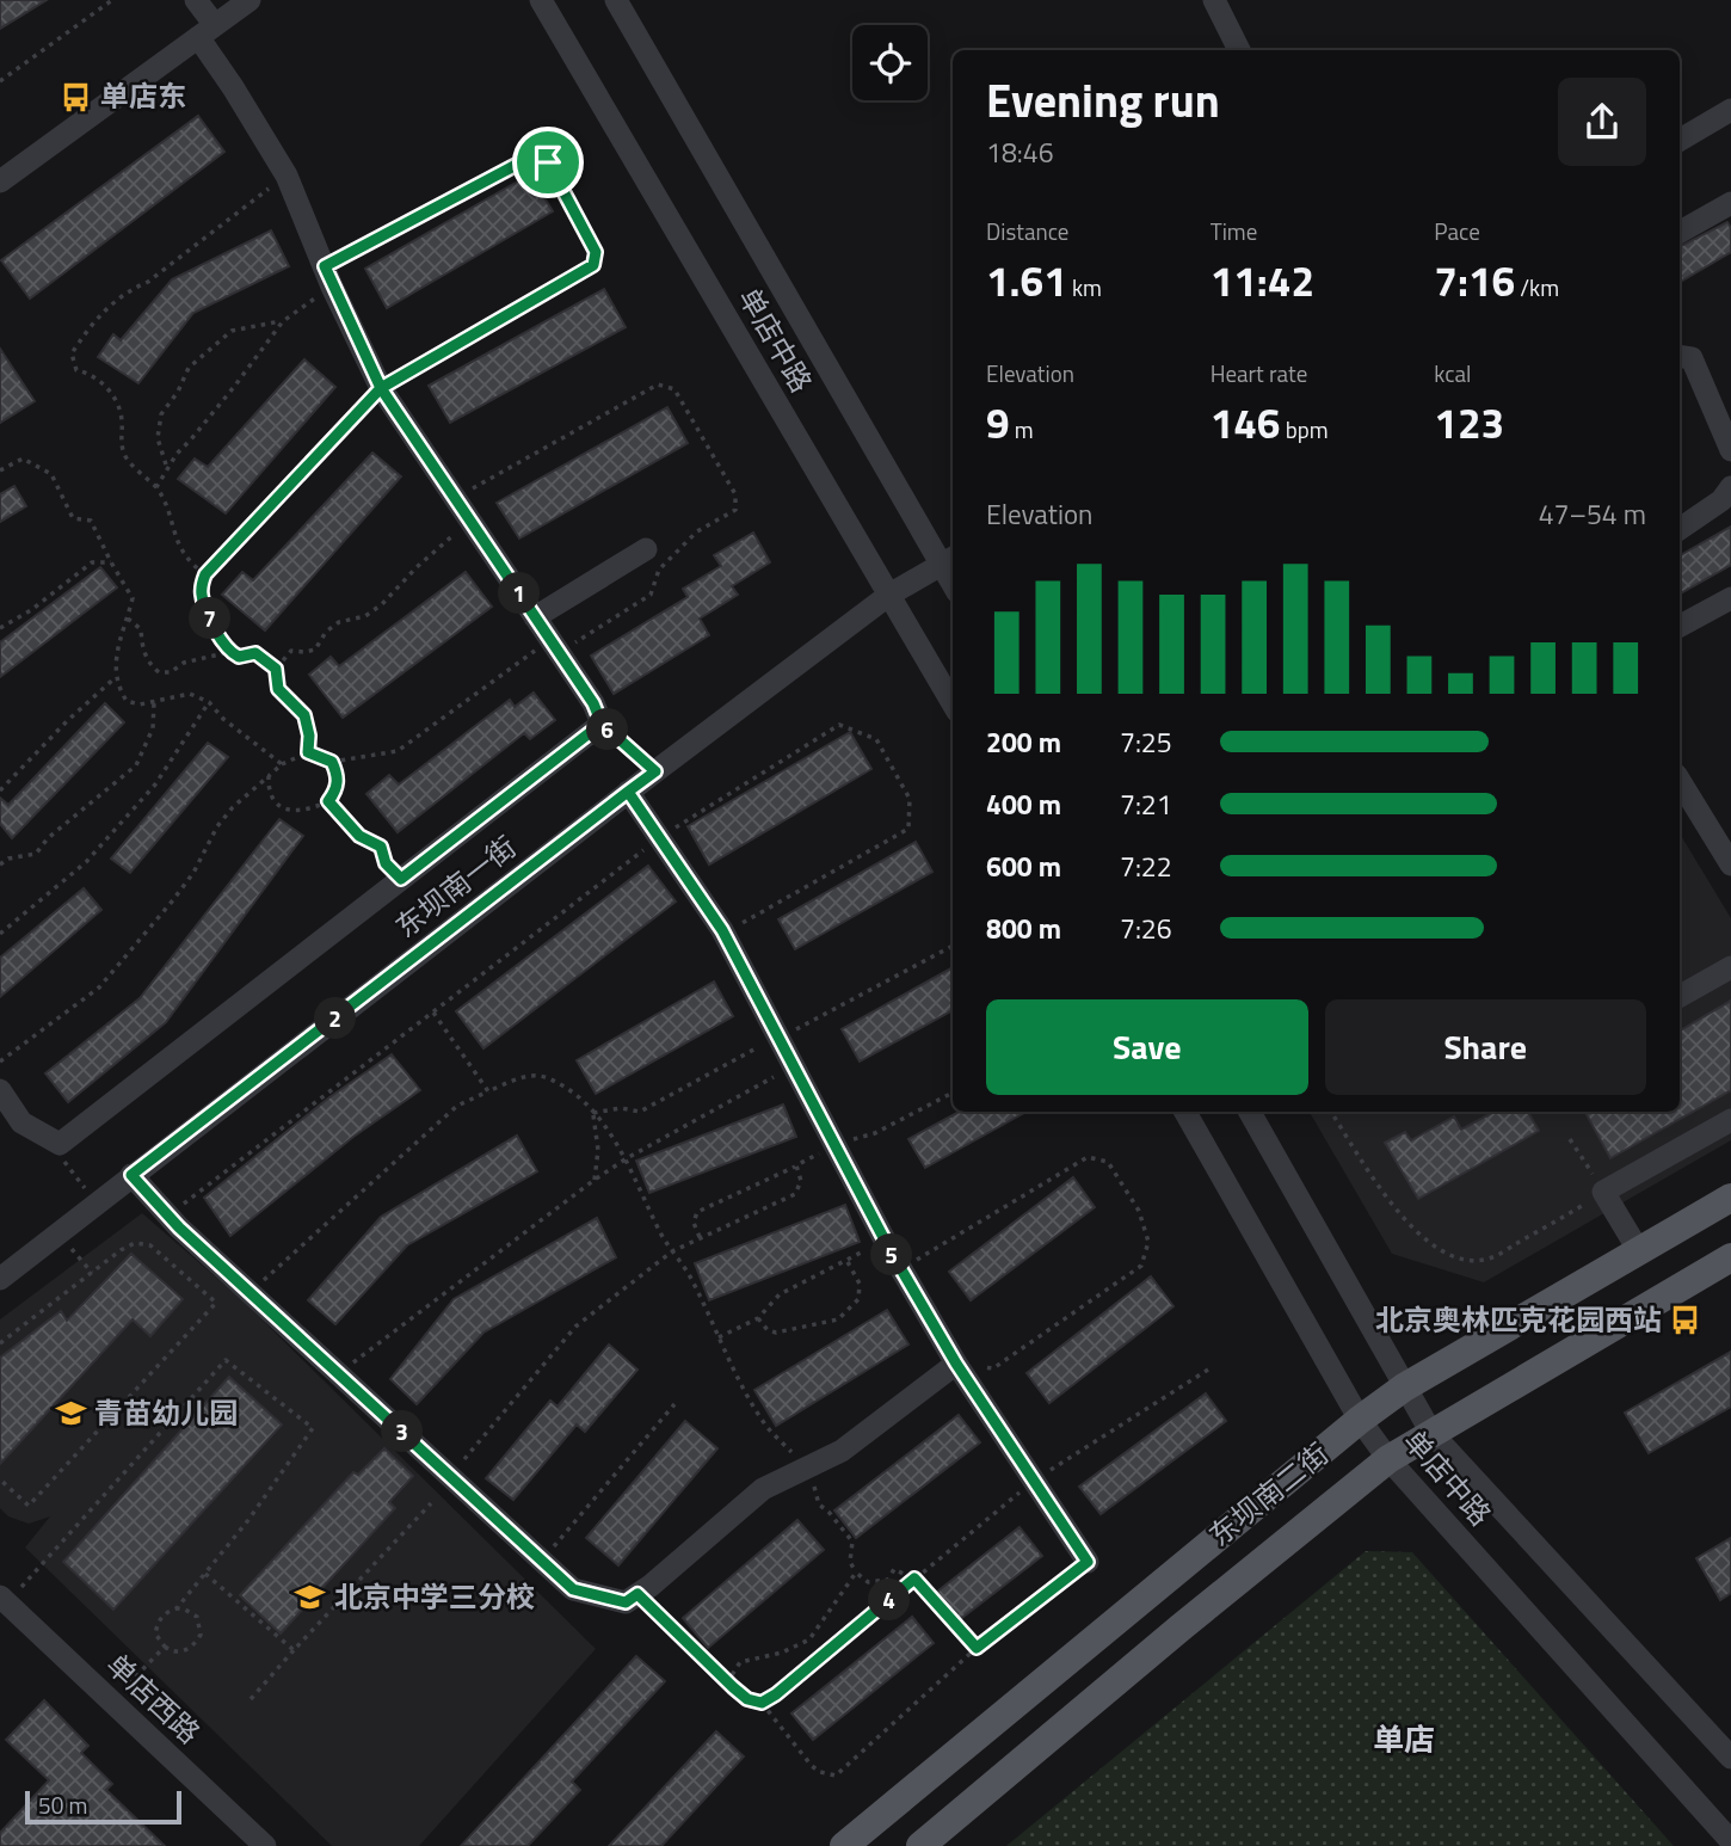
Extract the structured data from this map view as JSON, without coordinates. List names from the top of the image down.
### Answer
{
  "streets": {
    "main road": ["东坝南二街"],
    "street": ["单店中路", "东坝南一街", "单店西路"]
  },
  "crossings": [
    ["单店中路", "东坝南一街"],
    ["单店中路", "东坝南二街"]
  ],
  "districts": ["单店"],
  "places": {
    "bus stop": ["单店东", "北京奥林匹克花园西站"],
    "school or university": ["青苗幼儿园", "北京中学三分校"]
  },
  "scale_bar": "50 m",
  "page": {
    "heading": ["Evening run", "18:46"],
    "stats": [
      ["Distance", "1.61 km"],
      ["Time", "11:42"],
      ["Pace", "7:16 /km"],
      ["Elevation", "9 m"],
      ["Heart rate", "146 bpm"],
      ["kcal", "123"]
    ],
    "chart": ["Elevation", "47–54 m"],
    "pins": [
      "1",
      "7",
      "6",
      "2",
      "5",
      "3",
      "4"
    ],
    "list": [
      {
        "name": "200 m",
        "note": "7:25"
      },
      {
        "name": "400 m",
        "note": "7:21"
      },
      {
        "name": "600 m",
        "note": "7:22"
      },
      {
        "name": "800 m",
        "note": "7:26"
      }
    ],
    "buttons": ["Save", "Share"],
    "scale": "50 m"
  }
}
